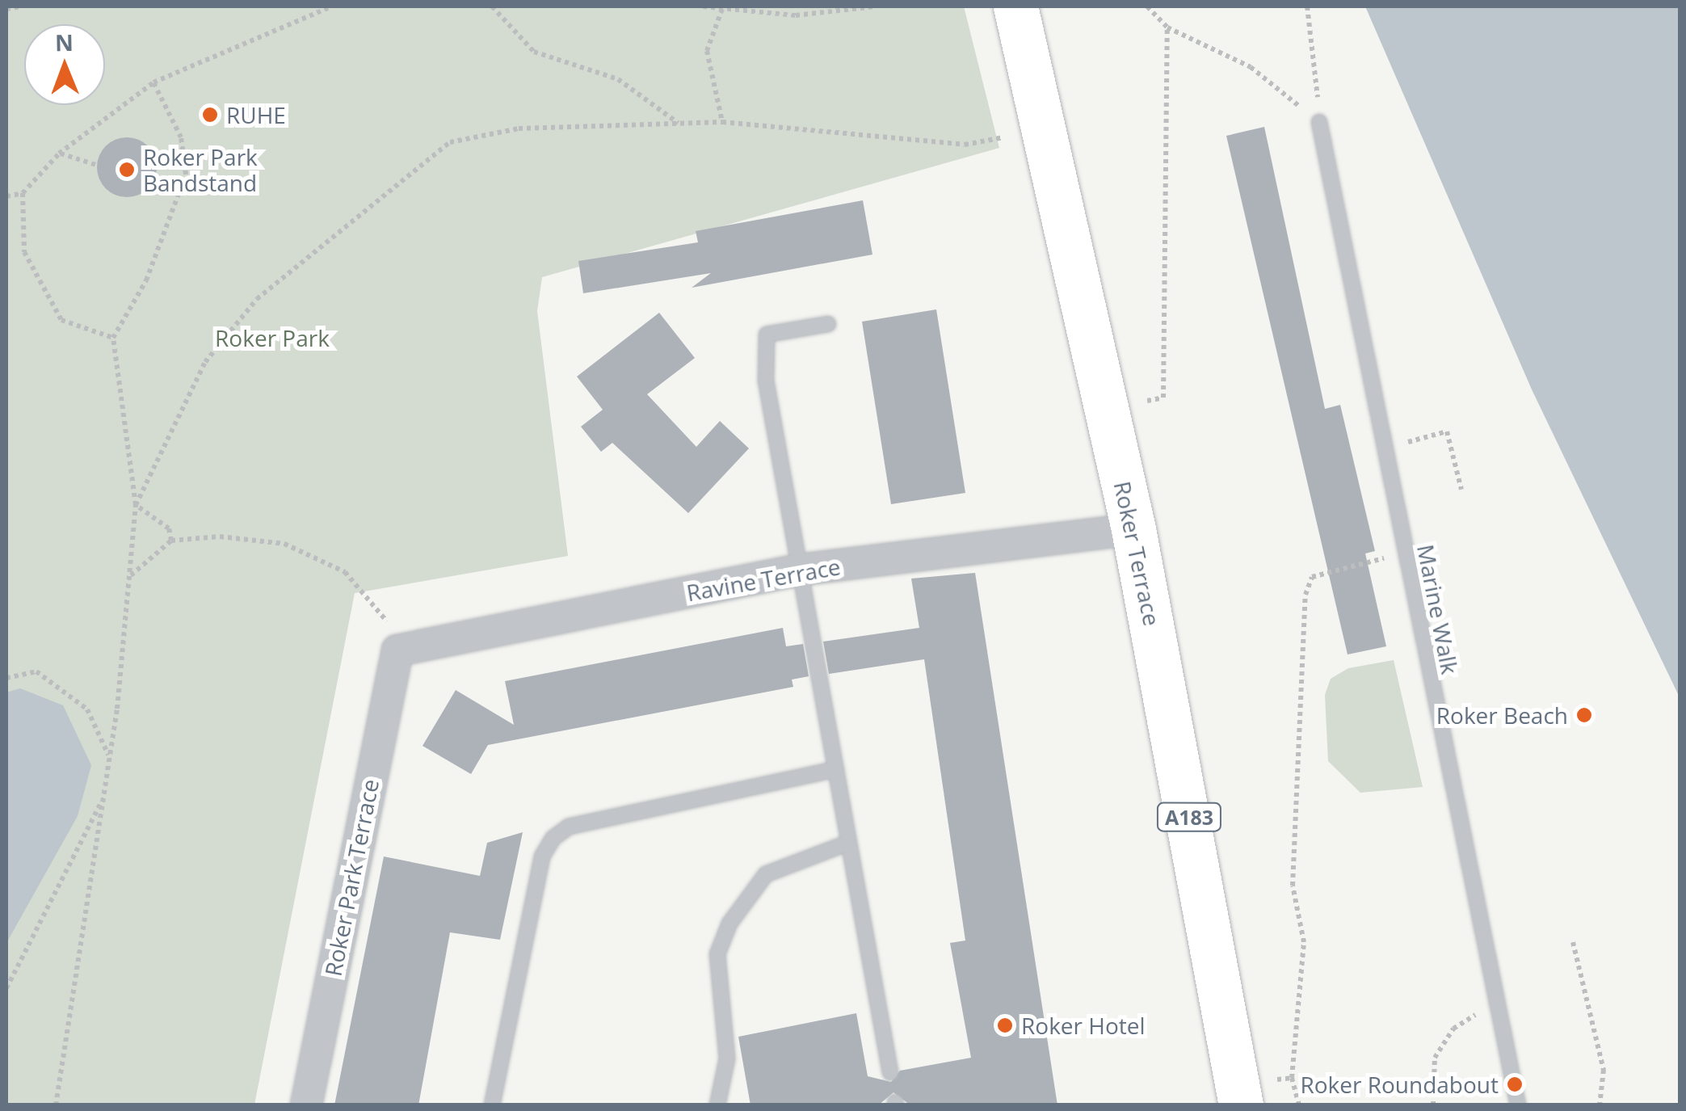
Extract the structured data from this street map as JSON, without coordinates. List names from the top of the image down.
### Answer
{
  "streets": {
    "main road": ["Roker Terrace", "A183"],
    "street": ["Ravine Terrace", "Roker Park Terrace"],
    "lane": ["Marine Walk"]
  },
  "crossings": [
    ["Roker Terrace", "Ravine Terrace"],
    ["Ravine Terrace", "Roker Park Terrace"]
  ],
  "parks": ["Roker Park"],
  "places": [
    "RUHE",
    "Roker Park Bandstand",
    "Roker Beach",
    "Roker Hotel",
    "Roker Roundabout"
  ],
  "north": "top"
}
